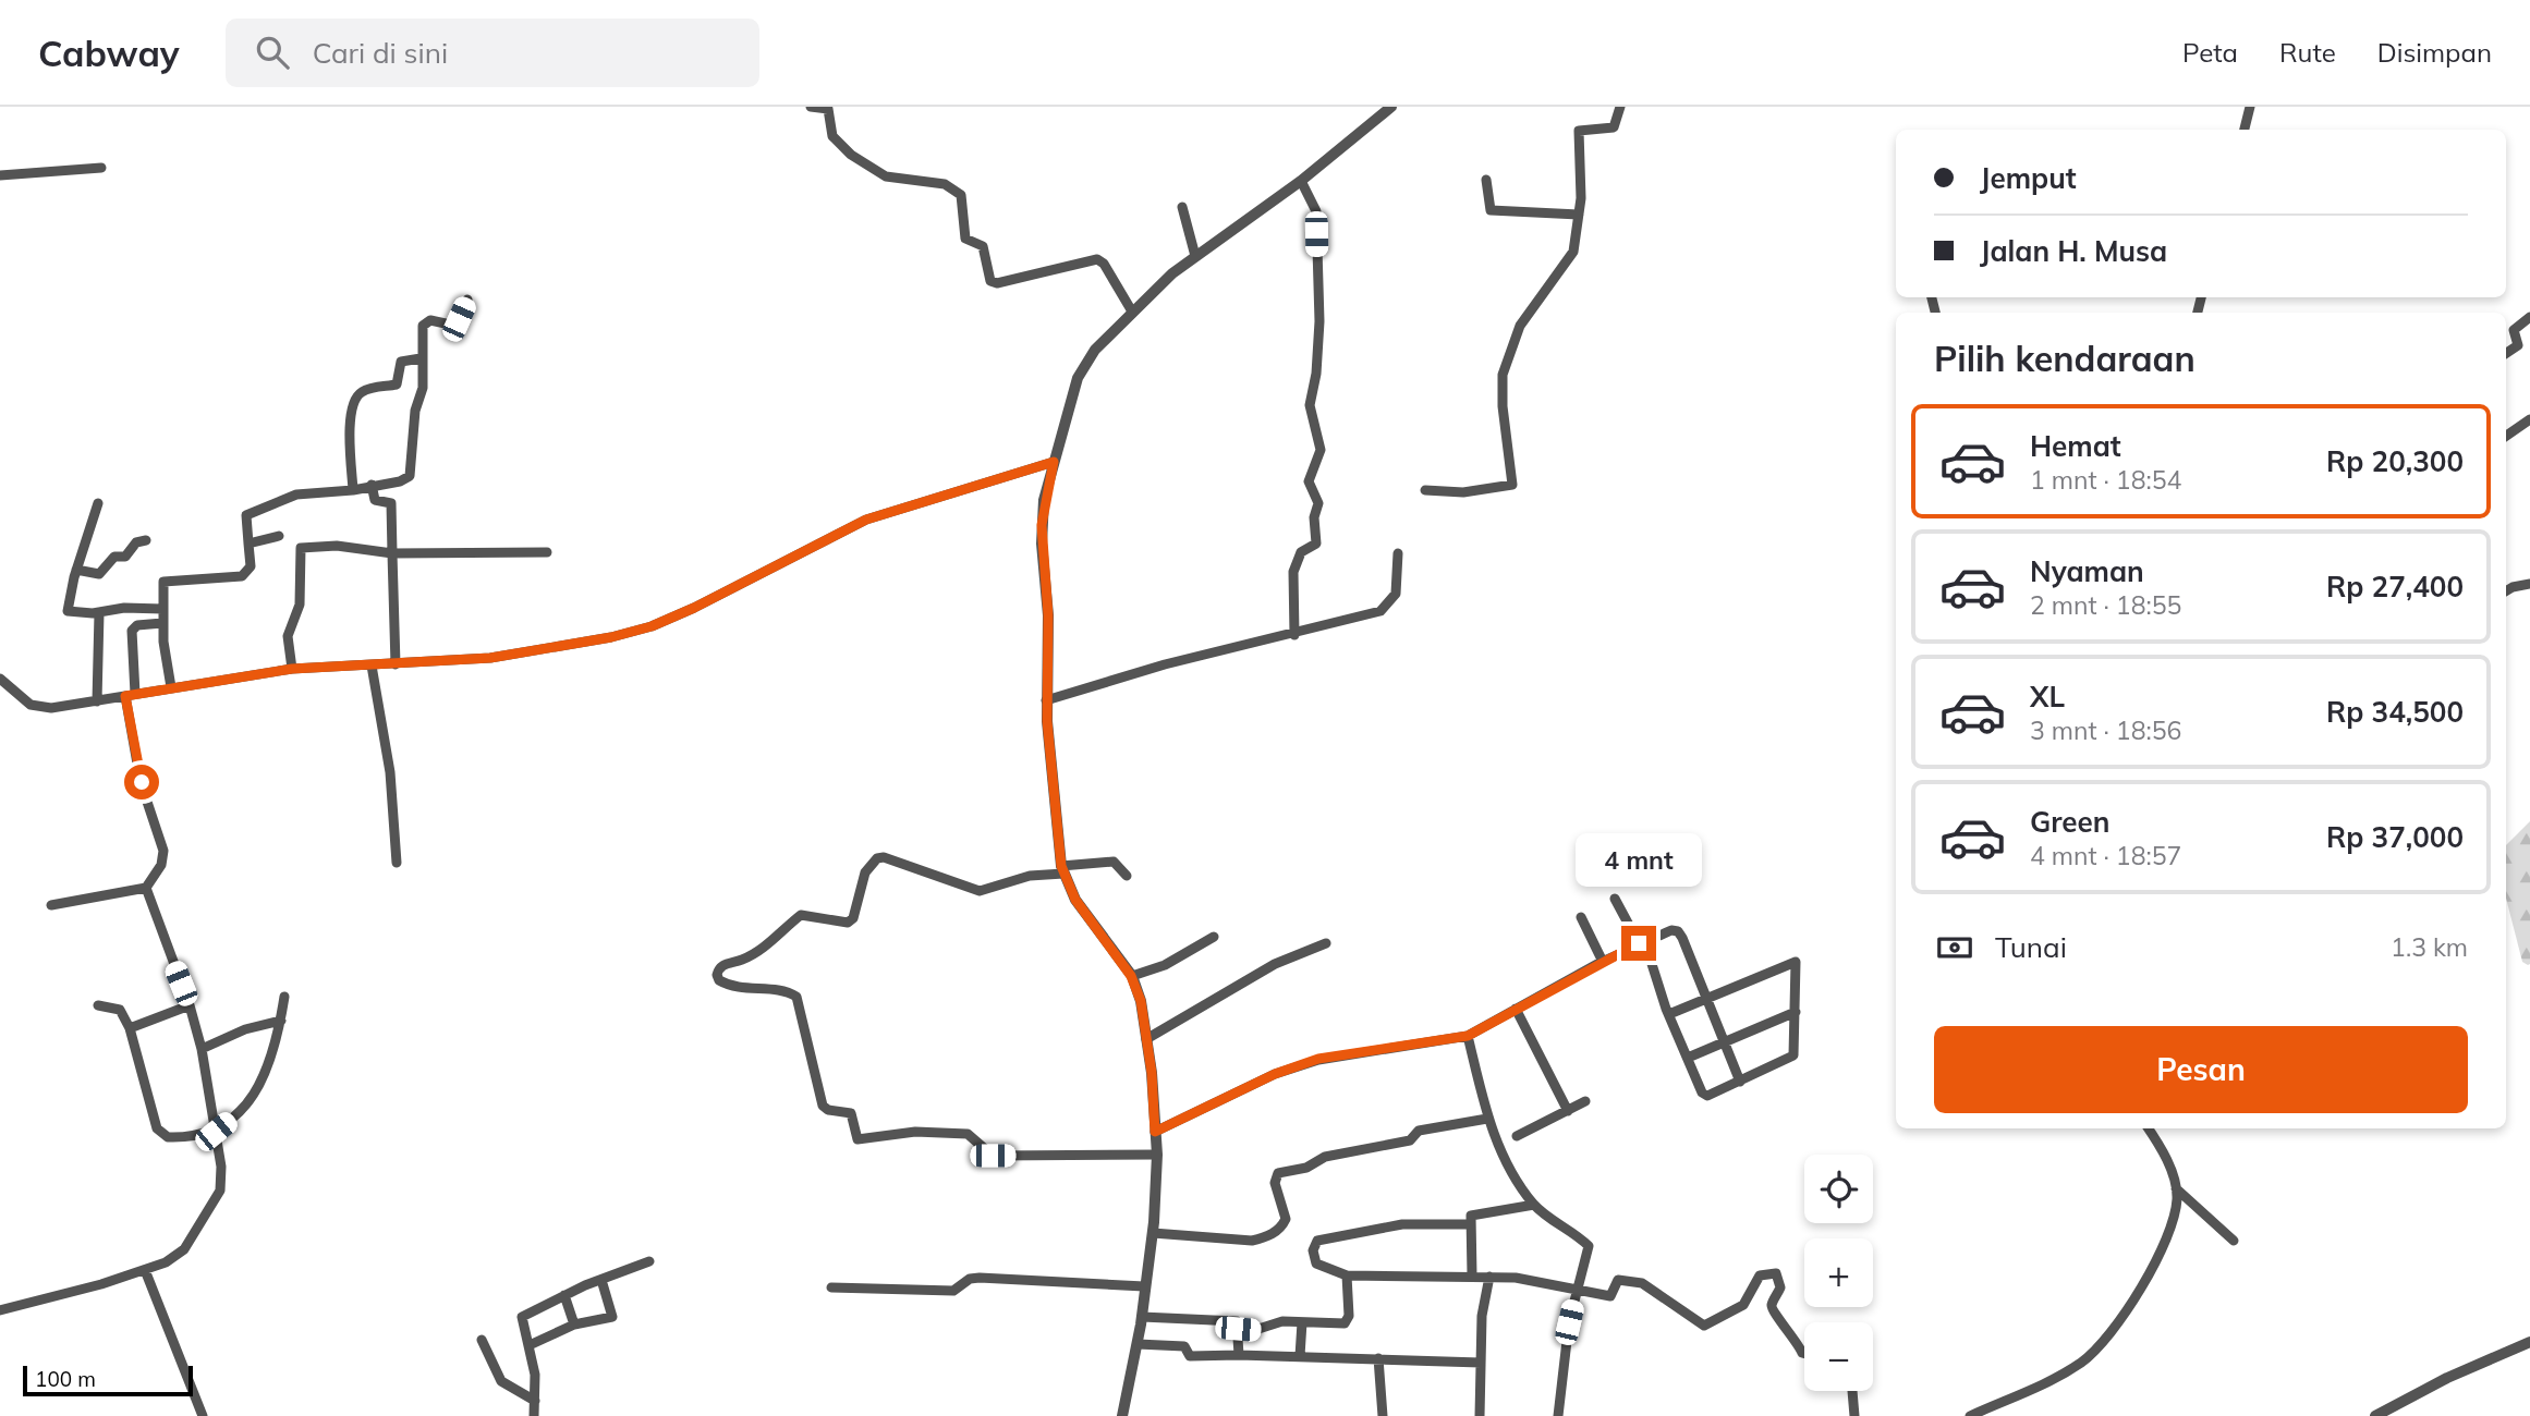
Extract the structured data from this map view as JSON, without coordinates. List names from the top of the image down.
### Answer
{
  "scale_bar": "100 m",
  "page": {
    "header": "Cabway",
    "search": "Cari di sini",
    "nav": ["Peta", "Rute", "Disimpan"],
    "banner": ["Jemput", "Jalan H. Musa"],
    "heading": "Pilih kendaraan",
    "list": [
      {
        "name": "Hemat",
        "note": "1 mnt · 18:54",
        "value": "Rp 20,300"
      },
      {
        "name": "Nyaman",
        "note": "2 mnt · 18:55",
        "value": "Rp 27,400"
      },
      {
        "name": "XL",
        "note": "3 mnt · 18:56",
        "value": "Rp 34,500"
      },
      {
        "name": "Green",
        "note": "4 mnt · 18:57",
        "value": "Rp 37,000"
      }
    ],
    "bubble": "4 mnt",
    "pay": ["Tunai", "1.3 km"],
    "buttons": "Pesan",
    "map_buttons": ["+", "−"],
    "scale": "100 m"
  }
}
